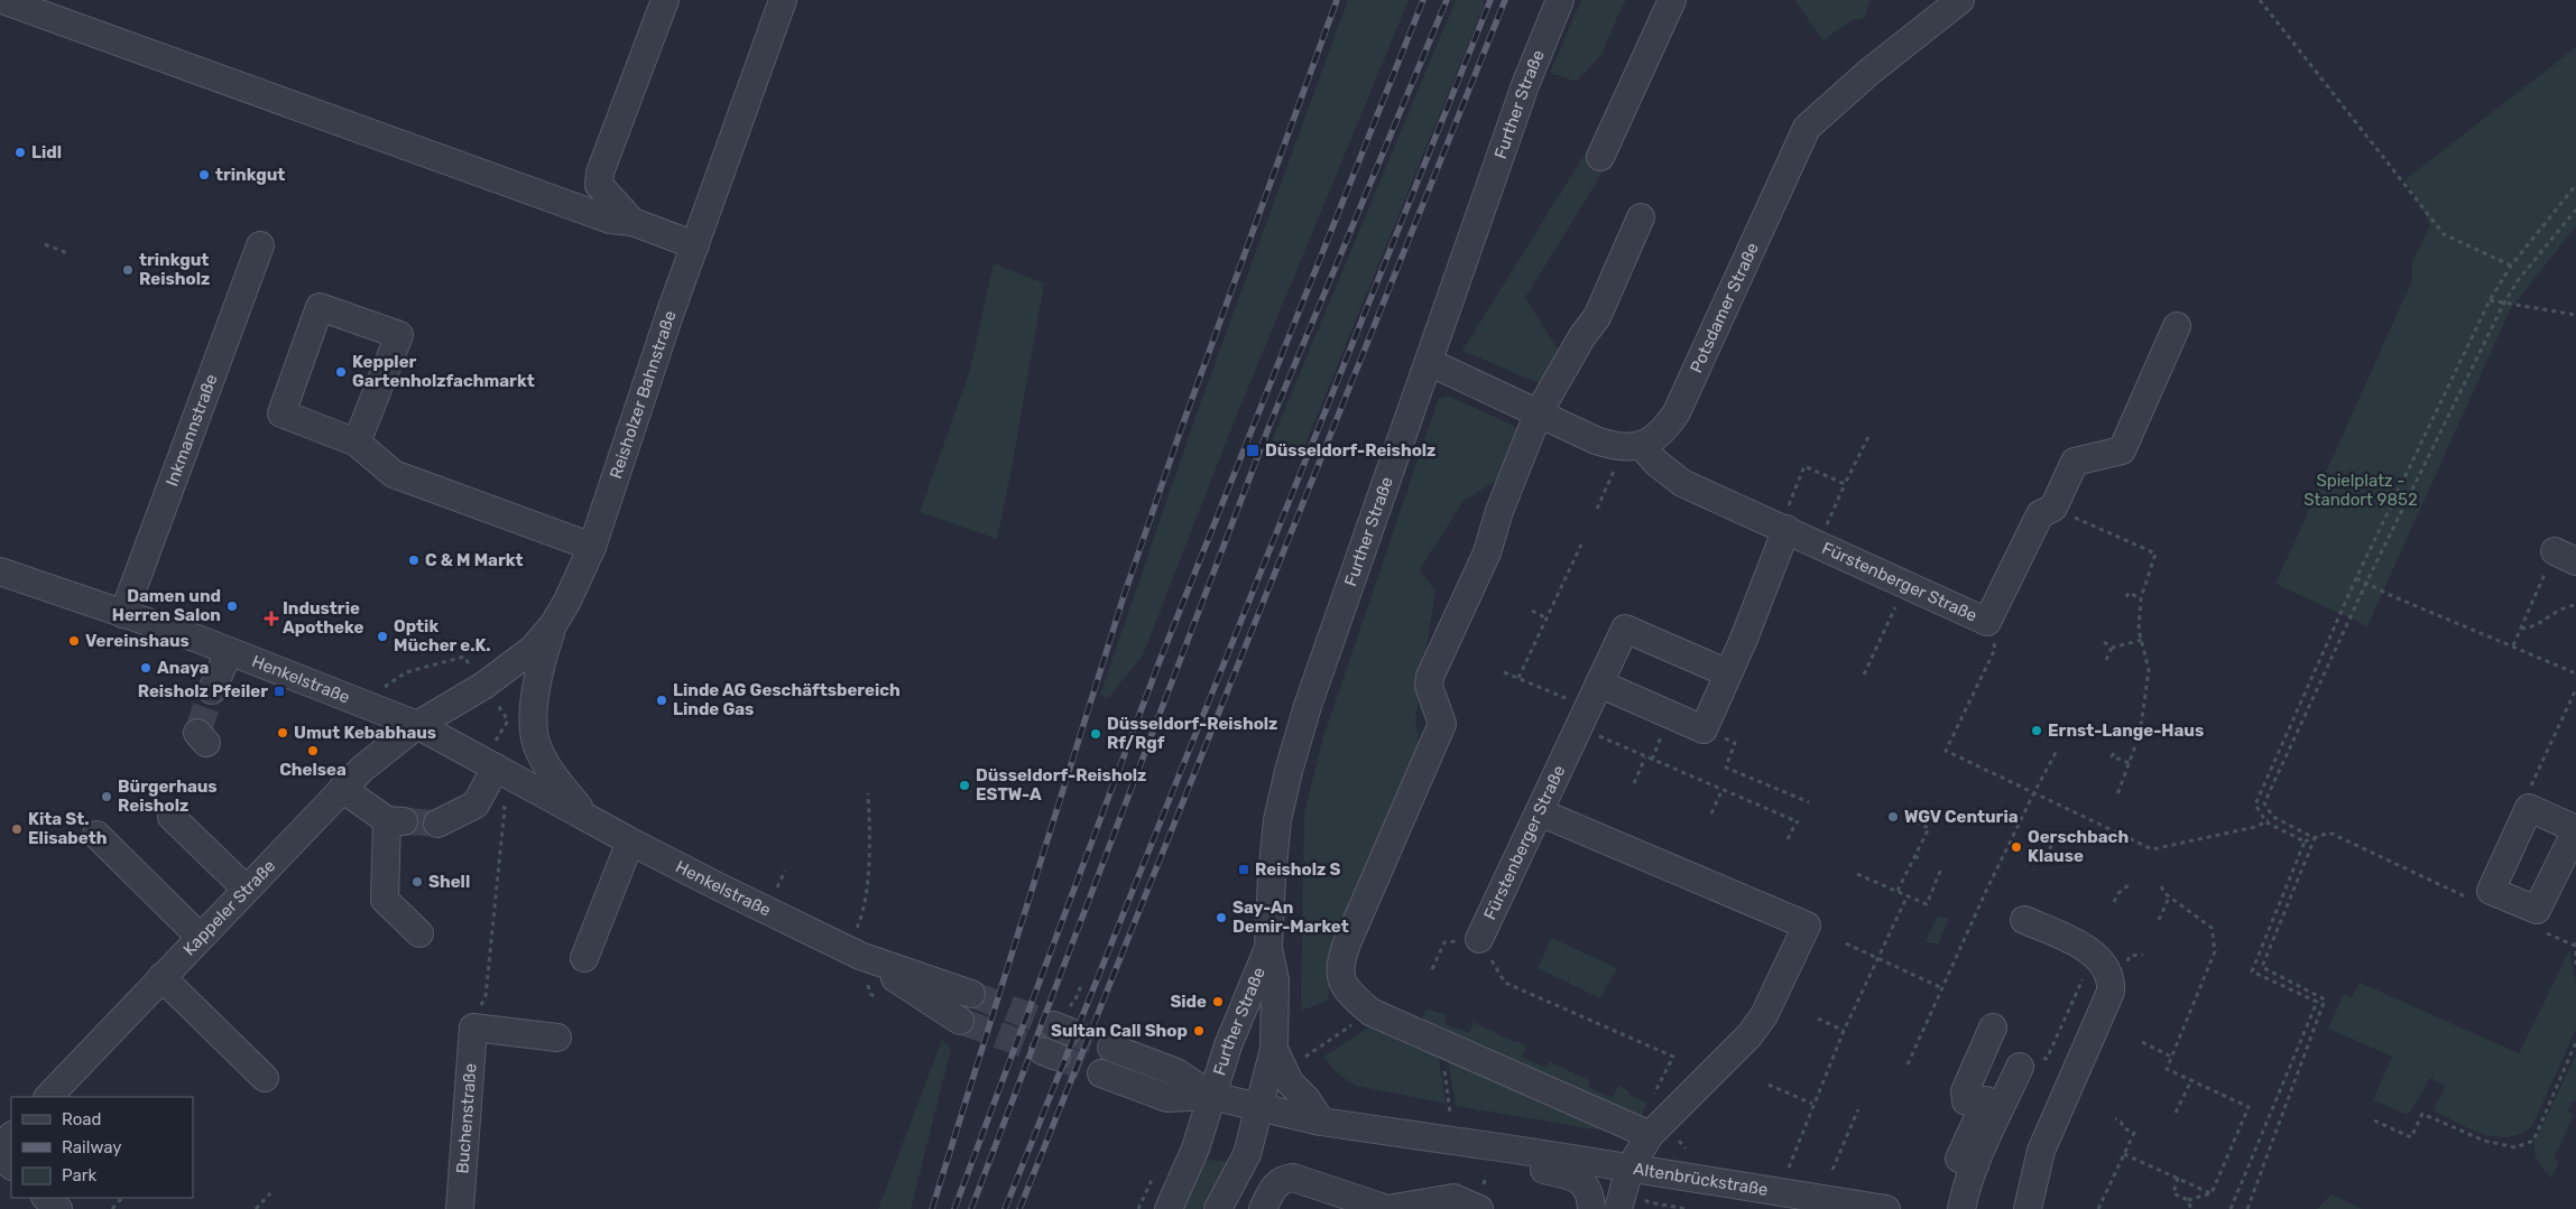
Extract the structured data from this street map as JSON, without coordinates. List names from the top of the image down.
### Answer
{
  "streets": {
    "street": [
      "Further Straße",
      "Potsdamer Straße",
      "Reisholzer Bahnstraße",
      "Inkmannstraße",
      "Fürstenberger Straße",
      "Henkelstraße",
      "Kappeler Straße",
      "Buchenstraße",
      "Altenbrückstraße"
    ]
  },
  "crossings": [
    ["Further Straße", "Altenbrückstraße"],
    ["Potsdamer Straße", "Fürstenberger Straße"],
    ["Reisholzer Bahnstraße", "Henkelstraße"],
    ["Reisholzer Bahnstraße", "Kappeler Straße"],
    ["Inkmannstraße", "Henkelstraße"],
    ["Henkelstraße", "Kappeler Straße"]
  ],
  "parks": ["Spielplatz - Standort 9852"],
  "places": {
    "other": [
      "Lidl",
      "trinkgut",
      "trinkgut Reisholz",
      "Keppler Gartenholzfachmarkt",
      "C & M Markt",
      "Damen und Herren Salon",
      "Optik Mücher e.K.",
      "Vereinshaus",
      "Anaya",
      "Linde AG Geschäftsbereich Linde Gas",
      "Ernst-Lange-Haus",
      "Umut Kebabhaus",
      "Düsseldorf-Reisholz Rf/Rgf",
      "Chelsea",
      "Düsseldorf-Reisholz ESTW-A",
      "Bürgerhaus Reisholz",
      "WGV Centuria",
      "Kita St. Elisabeth",
      "Oerschbach Klause",
      "Shell",
      "Say-An Demir-Market",
      "Side",
      "Sultan Call Shop"
    ],
    "transit": ["Düsseldorf-Reisholz", "Reisholz Pfeiler", "Reisholz S"],
    "health": ["Industrie Apotheke"]
  },
  "legend": ["Road", "Railway", "Park"]
}
